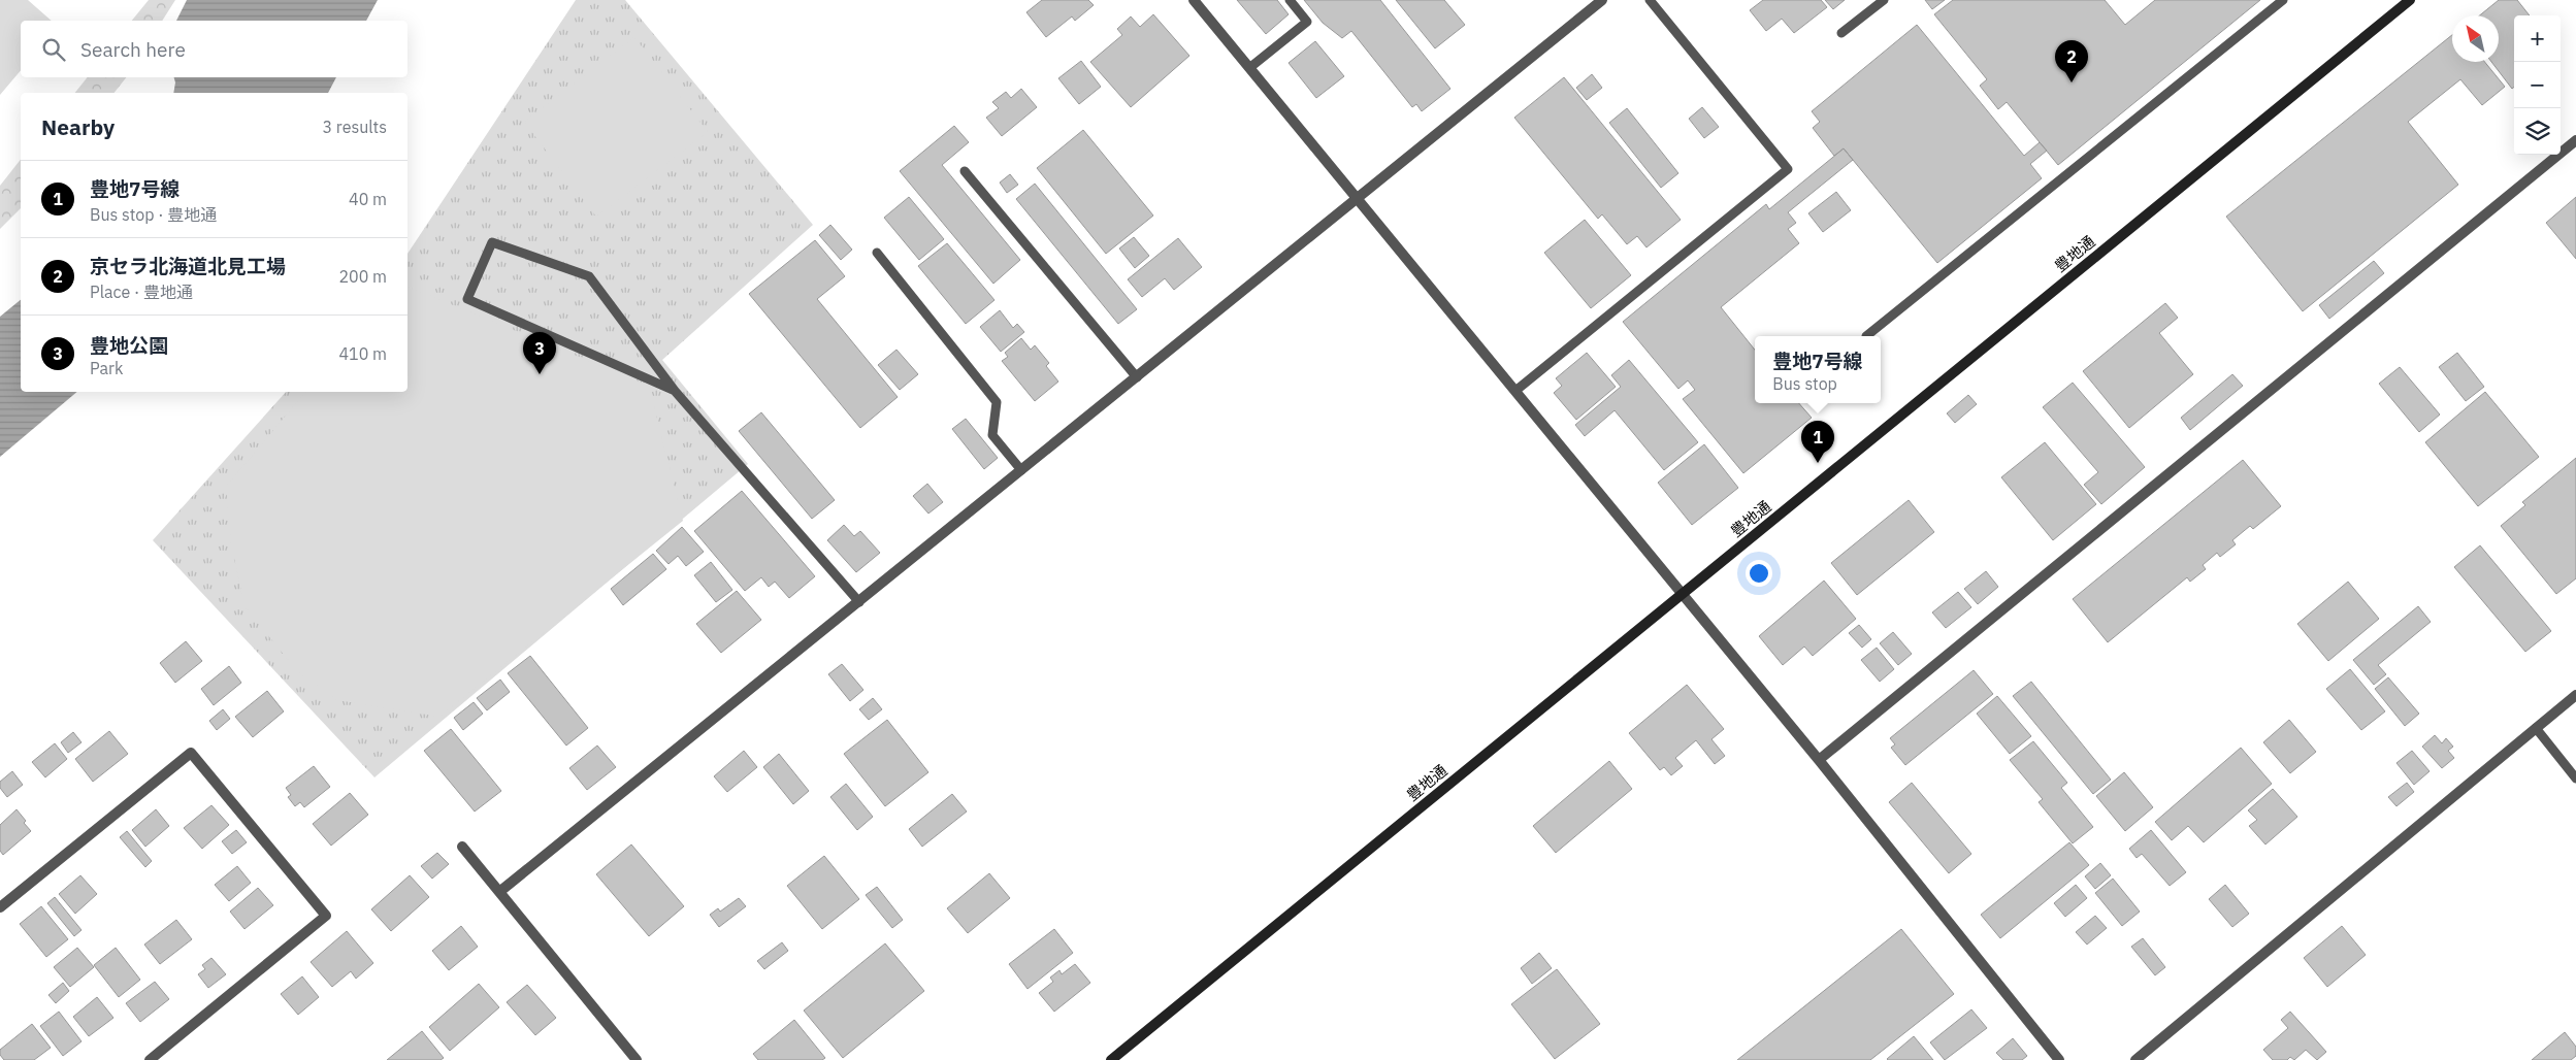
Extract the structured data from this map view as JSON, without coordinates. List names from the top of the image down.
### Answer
{
  "streets": {
    "main road": ["豊地通"]
  },
  "north": "top left",
  "page": {
    "map_buttons": ["+", "−"],
    "search": "Search here",
    "pins": ["2", "3", "1"],
    "heading": ["Nearby", "3 results"],
    "list": [
      {
        "mark": "1",
        "name": "豊地7号線",
        "note": "Bus stop · 豊地通",
        "value": "40 m"
      },
      {
        "mark": "2",
        "name": "京セラ北海道北見工場",
        "note": "Place · 豊地通",
        "value": "200 m"
      },
      {
        "mark": "3",
        "name": "豊地公園",
        "note": "Park",
        "value": "410 m"
      }
    ],
    "popup": ["豊地7号線", "Bus stop"]
  }
}
